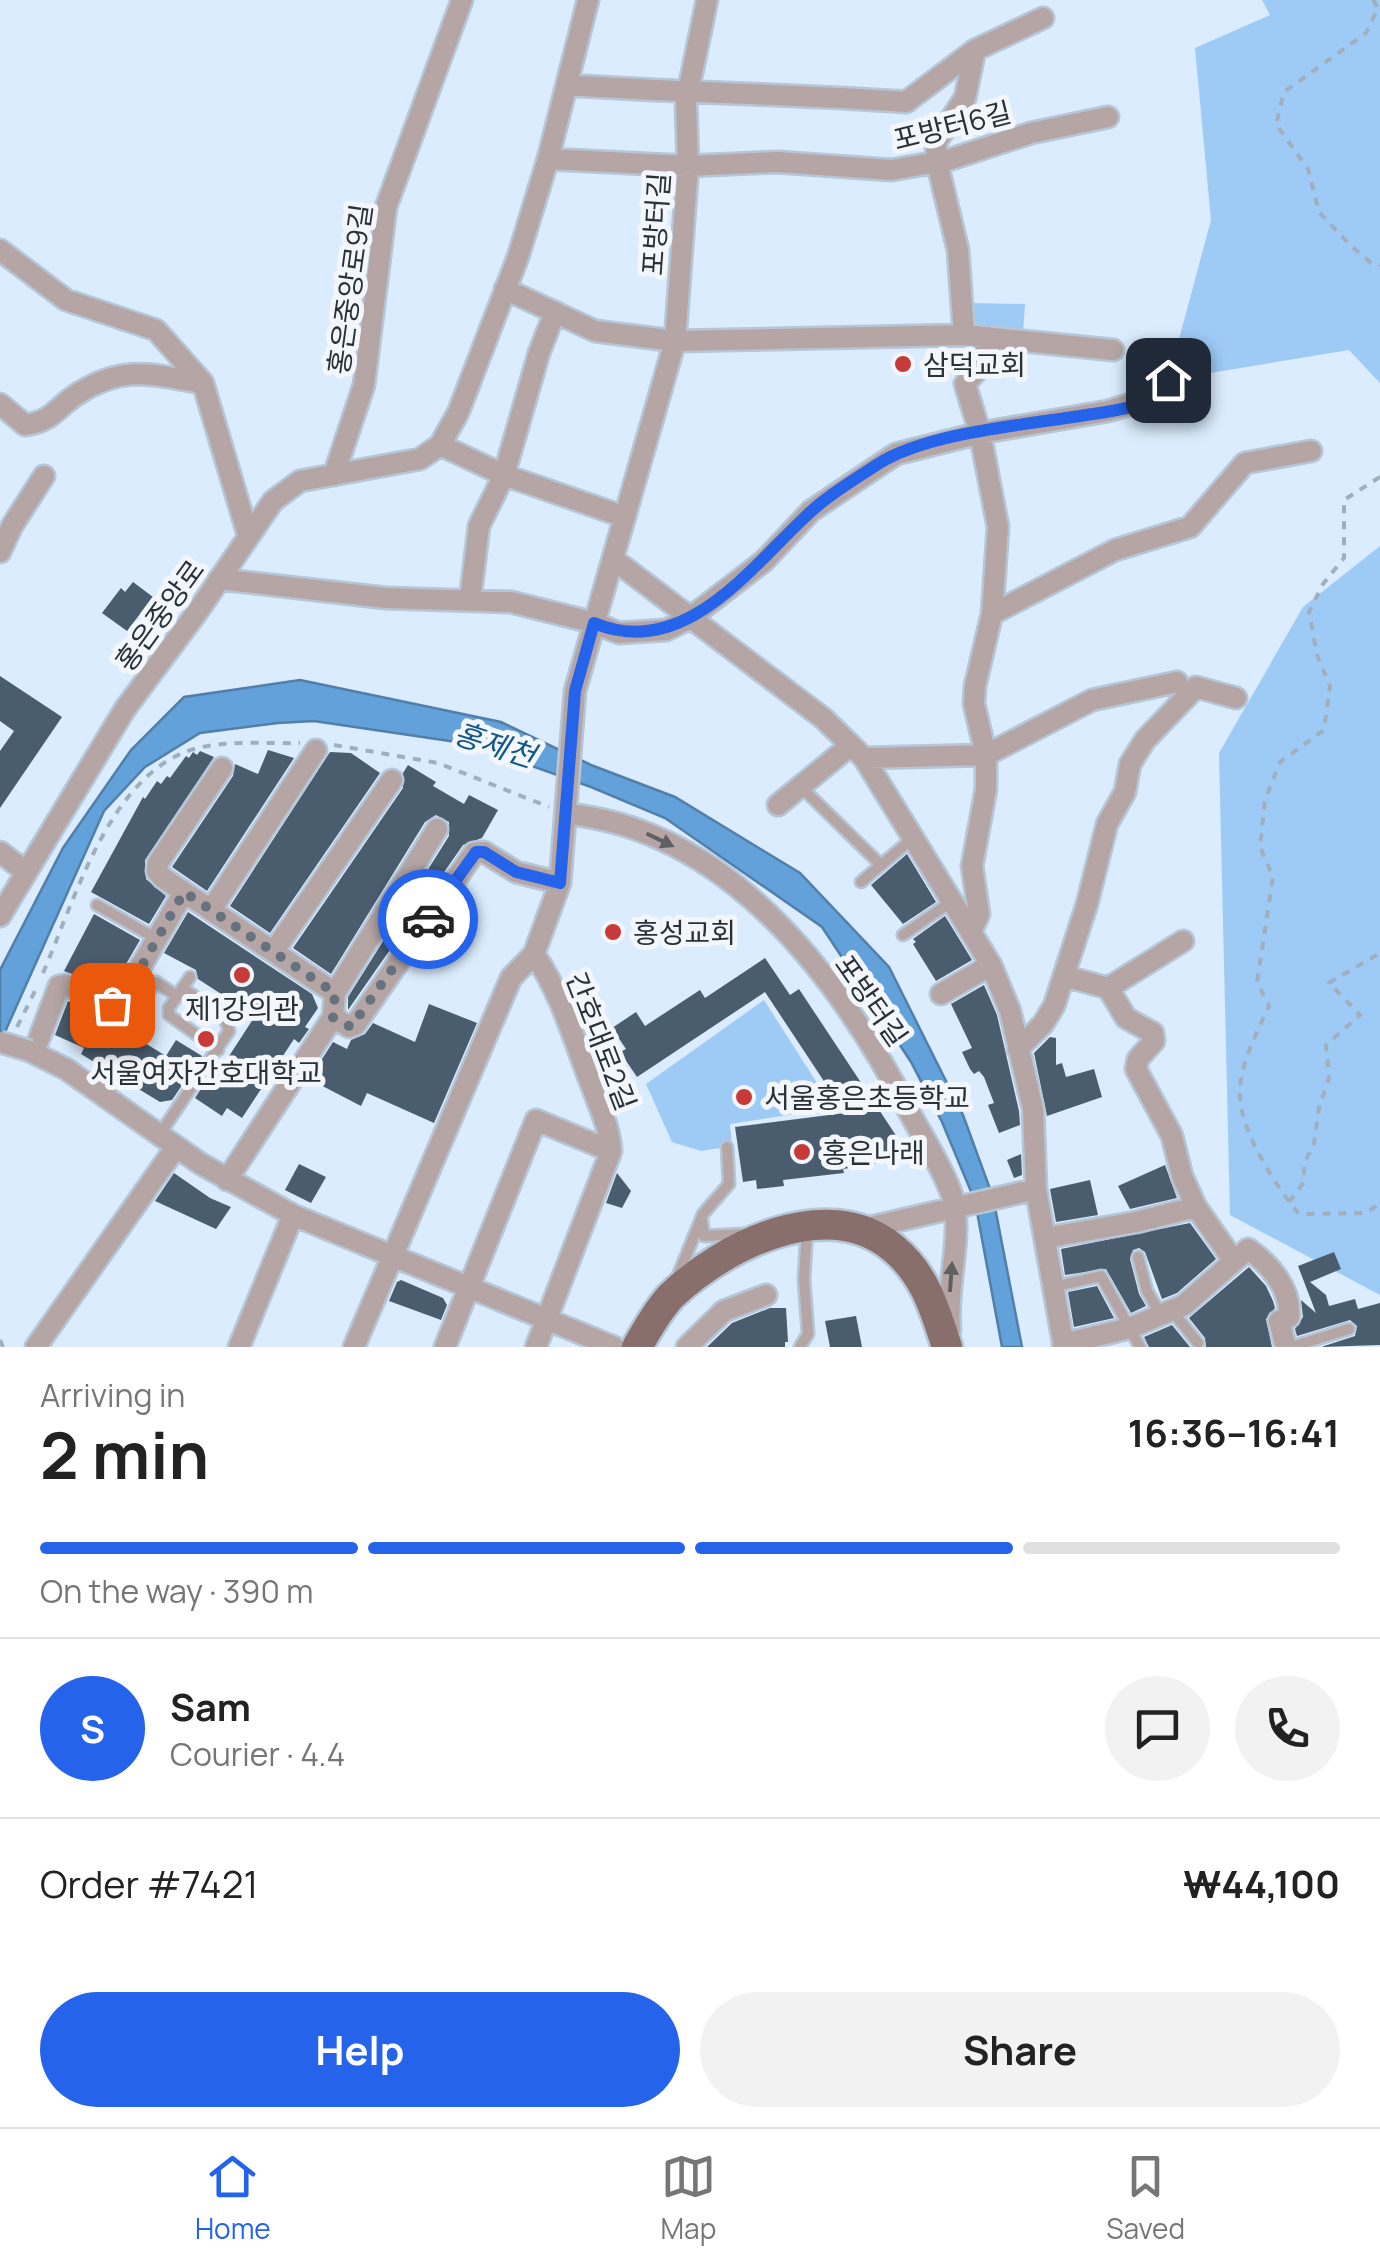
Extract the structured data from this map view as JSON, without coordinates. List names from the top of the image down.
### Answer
{
  "streets": {
    "street": [
      "포방터6길",
      "포방터길",
      "홍은중앙로9길",
      "홍은중앙로",
      "간호대로2길"
    ]
  },
  "crossings": [
    ["포방터6길", "포방터길"],
    ["홍은중앙로9길", "홍은중앙로"]
  ],
  "water": ["홍제천"],
  "places": [
    "삼덕교회",
    "홍성교회",
    "제1강의관",
    "서울여자간호대학교",
    "서울홍은초등학교",
    "홍은나래"
  ],
  "page": {
    "heading": ["2 min", "Arriving in", "16:36–16:41"],
    "panel": [
      "Sam",
      "Courier · 4.4",
      "Order #7421",
      "₩44,100"
    ],
    "bar": "On the way · 390 m",
    "round": "S",
    "buttons": ["Help", "Share"],
    "tabs": ["Home", "Map", "Saved"]
  }
}
